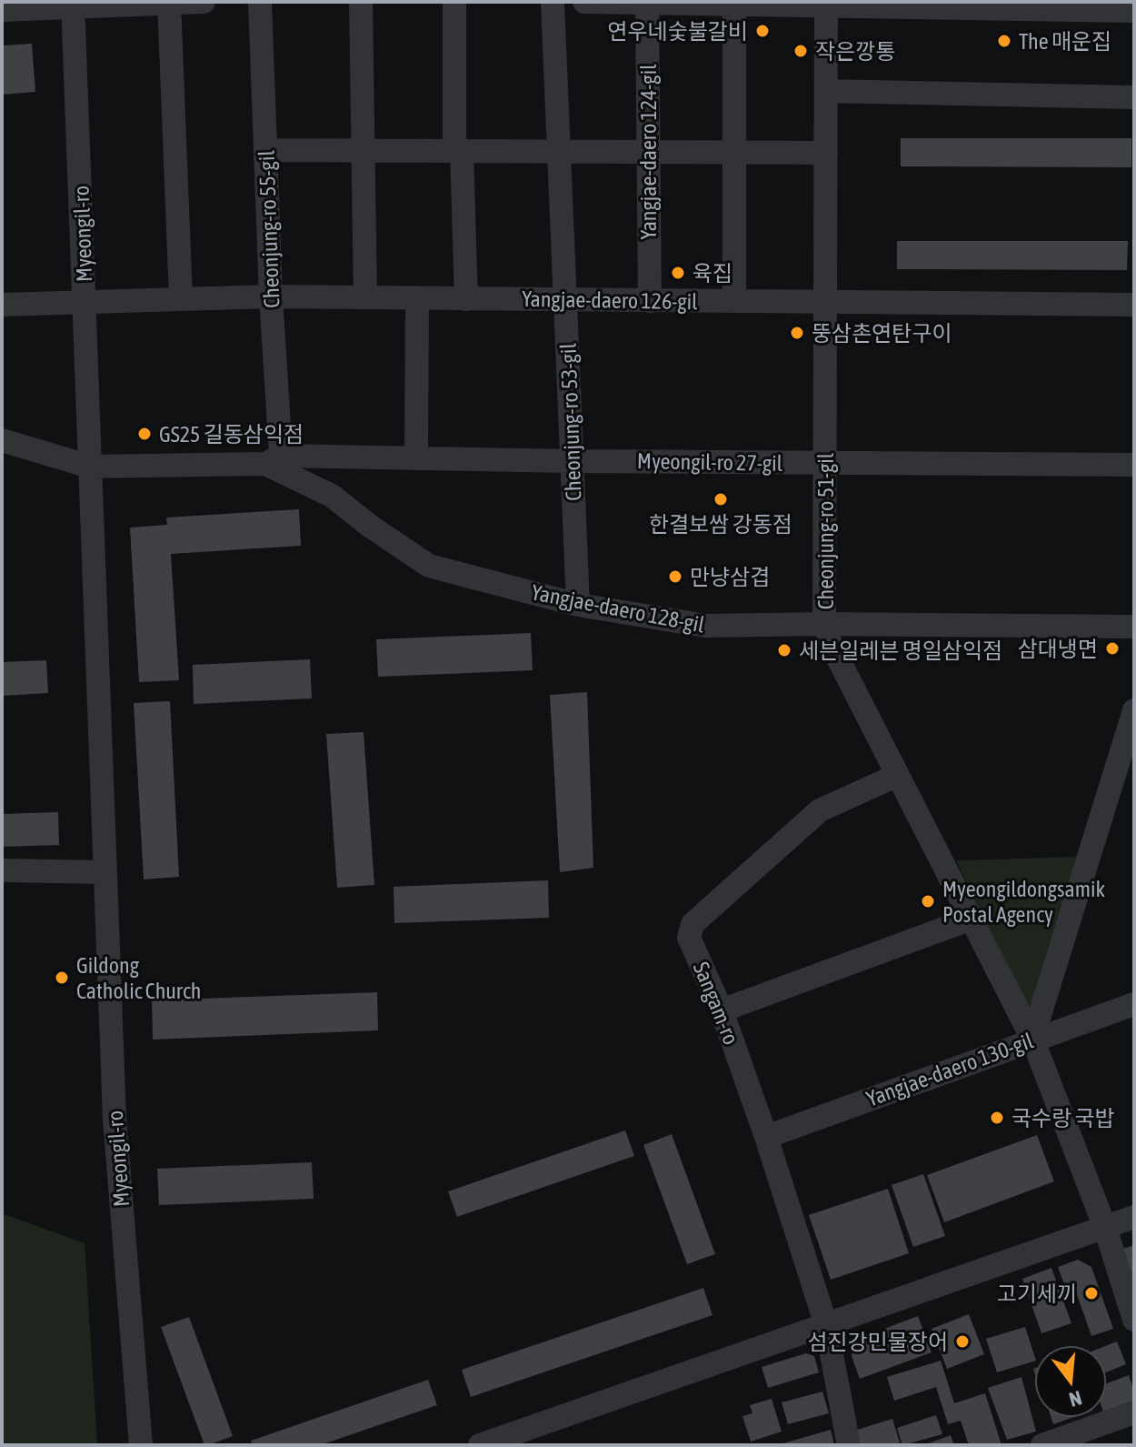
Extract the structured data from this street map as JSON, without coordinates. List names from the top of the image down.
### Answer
{
  "streets": {
    "street": [
      "Yangjae-daero 124-gil",
      "Cheonjung-ro 55-gil",
      "Myeongil-ro",
      "Yangjae-daero 126-gil",
      "Cheonjung-ro 53-gil",
      "Myeongil-ro 27-gil",
      "Cheonjung-ro 51-gil",
      "Yangjae-daero 128-gil",
      "Sangam-ro",
      "Yangjae-daero 130-gil"
    ]
  },
  "crossings": [
    ["Yangjae-daero 124-gil", "Yangjae-daero 126-gil"],
    ["Cheonjung-ro 55-gil", "Yangjae-daero 126-gil"],
    ["Cheonjung-ro 55-gil", "Myeongil-ro 27-gil"],
    ["Cheonjung-ro 55-gil", "Yangjae-daero 128-gil"],
    ["Myeongil-ro", "Yangjae-daero 126-gil"],
    ["Myeongil-ro", "Myeongil-ro 27-gil"],
    ["Yangjae-daero 126-gil", "Cheonjung-ro 53-gil"],
    ["Yangjae-daero 126-gil", "Cheonjung-ro 51-gil"],
    ["Cheonjung-ro 53-gil", "Myeongil-ro 27-gil"],
    ["Cheonjung-ro 53-gil", "Yangjae-daero 128-gil"],
    ["Myeongil-ro 27-gil", "Cheonjung-ro 51-gil"],
    ["Myeongil-ro 27-gil", "Yangjae-daero 128-gil"],
    ["Cheonjung-ro 51-gil", "Yangjae-daero 128-gil"],
    ["Cheonjung-ro 51-gil", "Sangam-ro"],
    ["Cheonjung-ro 51-gil", "Yangjae-daero 130-gil"],
    ["Sangam-ro", "Yangjae-daero 130-gil"]
  ],
  "places": [
    "연우네숯불갈비",
    "The 매운집",
    "작은깡통",
    "육집",
    "뚱삼촌연탄구이",
    "GS25 길동삼익점",
    "한결보쌈 강동점",
    "만냥삼겹",
    "삼대냉면",
    "세븐일레븐 명일삼익점",
    "Myeongildongsamik Postal Agency",
    "Gildong Catholic Church",
    "국수랑 국밥",
    "고기세끼",
    "섬진강민물장어"
  ],
  "north": "bottom"
}
